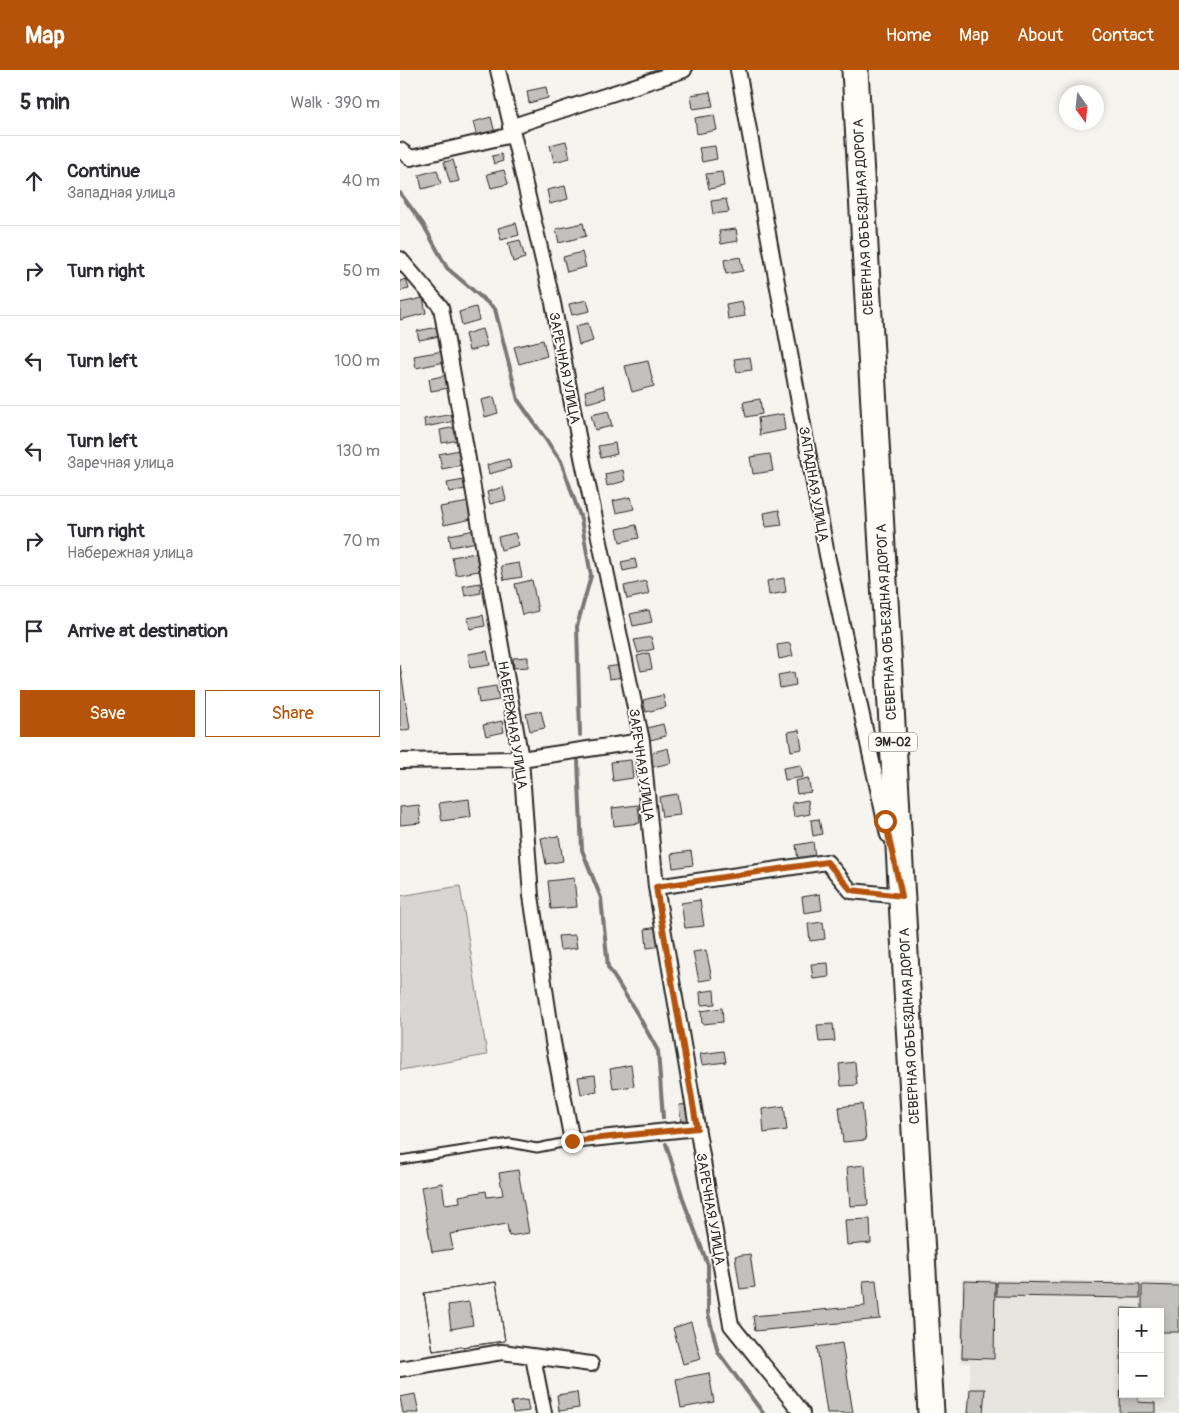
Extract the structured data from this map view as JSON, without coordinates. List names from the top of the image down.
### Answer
{
  "streets": {
    "highway": ["СЕВЕРНАЯ ОБЪЕЗДНАЯ ДОРОГА", "ЭМ-02"],
    "street": ["ЗАРЕЧНАЯ УЛИЦА", "ЗАПАДНАЯ УЛИЦА", "НАБЕРЕЖНАЯ УЛИЦА"]
  },
  "crossings": [
    ["СЕВЕРНАЯ ОБЪЕЗДНАЯ ДОРОГА", "ЗАПАДНАЯ УЛИЦА"]
  ],
  "north": "bottom",
  "page": {
    "header": "Map",
    "nav": [
      "Home",
      "Map",
      "About",
      "Contact"
    ],
    "heading": ["5 min", "Walk · 390 m"],
    "list": [
      ["Continue", "Западная улица", "40 m"],
      ["Turn right", "50 m"],
      ["Turn left", "100 m"],
      ["Turn left", "Заречная улица", "130 m"],
      ["Turn right", "Набережная улица", "70 m"],
      "Arrive at destination"
    ],
    "buttons": ["Save", "Share"],
    "map_buttons": ["+", "−"]
  }
}
